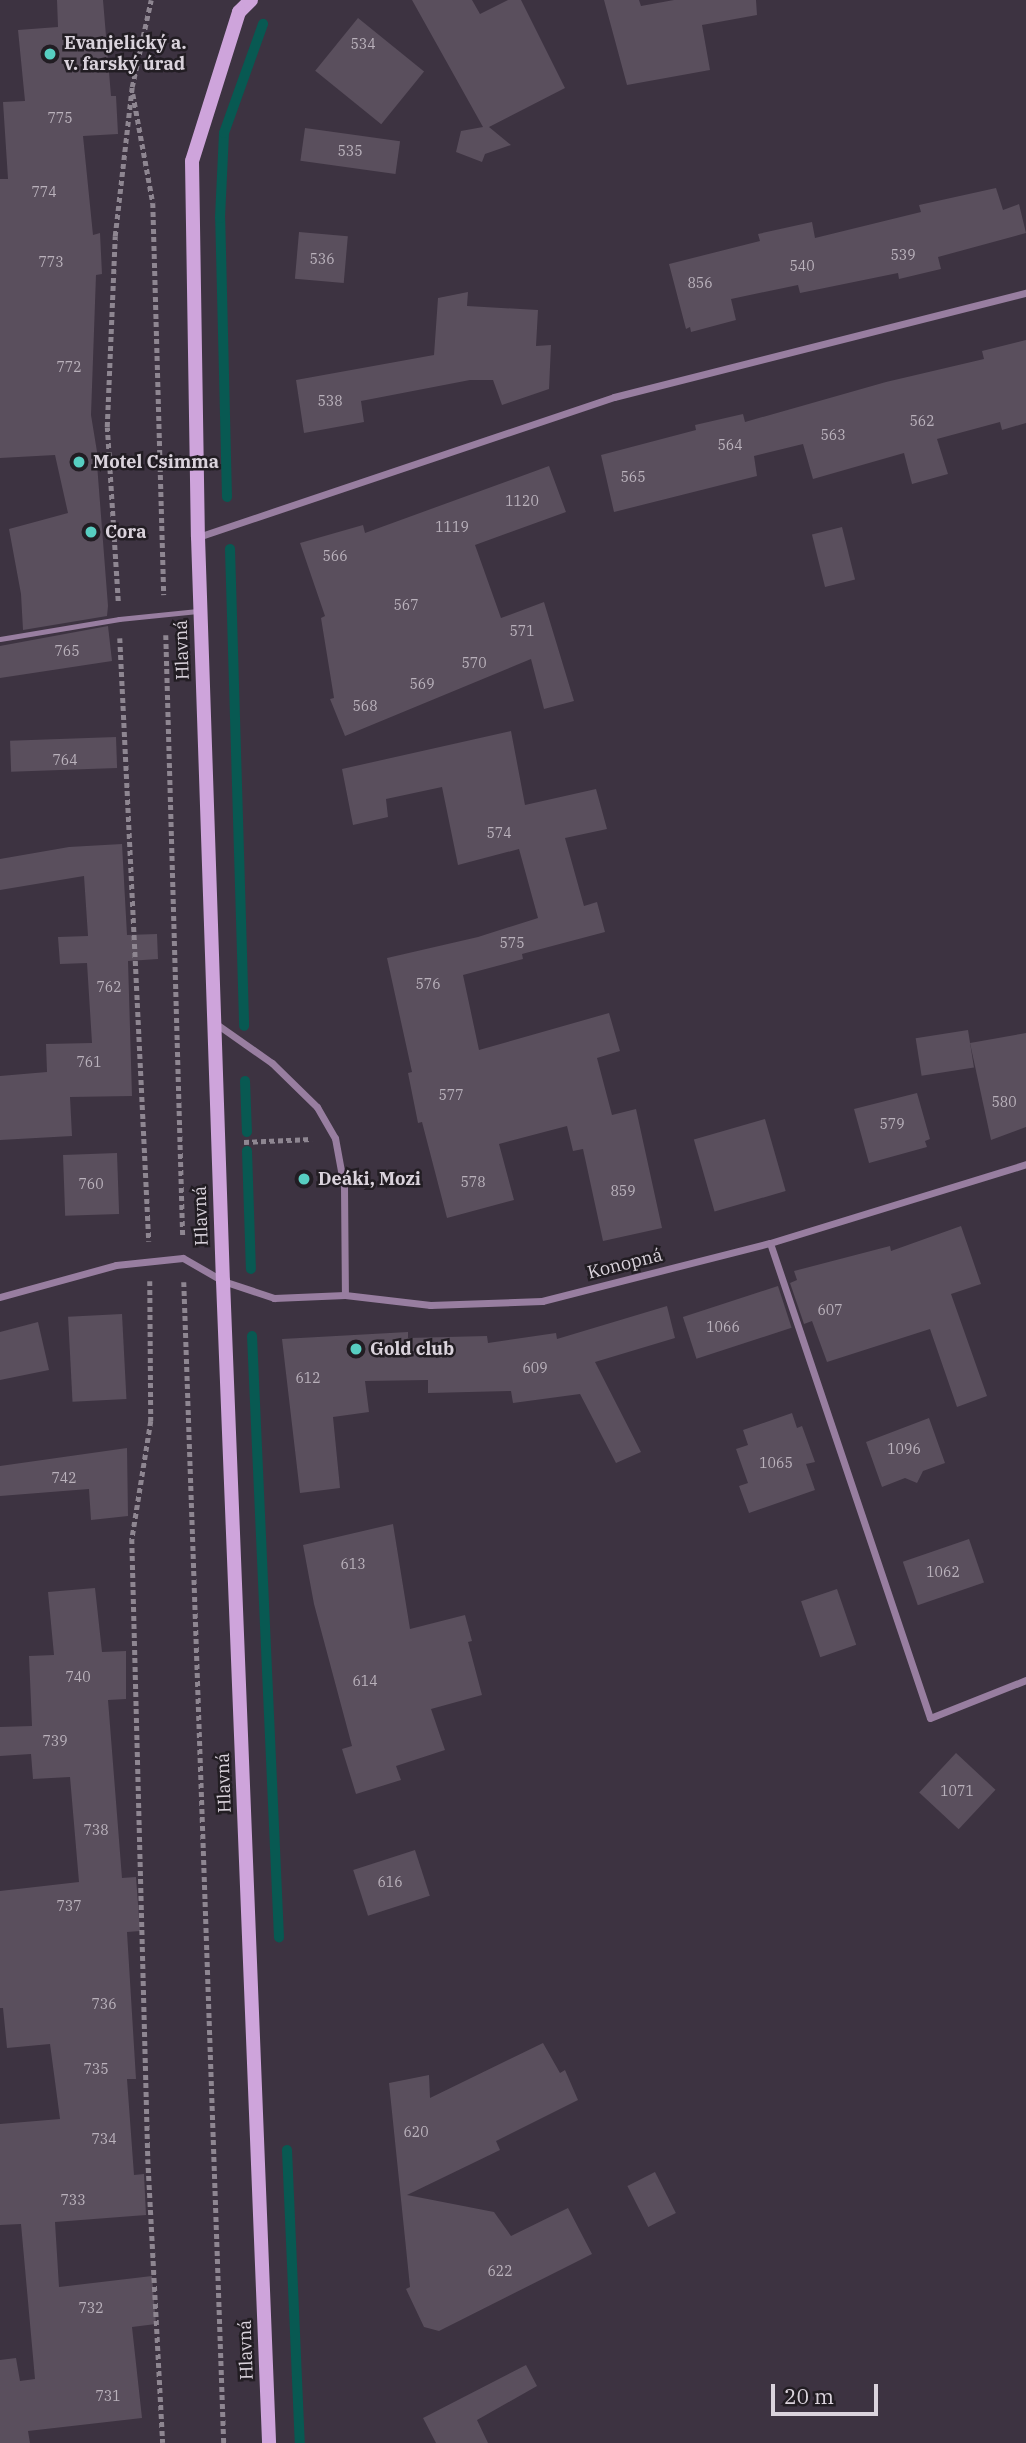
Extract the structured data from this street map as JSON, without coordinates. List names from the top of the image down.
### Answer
{
  "streets": {
    "street": ["Hlavná", "Konopná"]
  },
  "crossings": [
    ["Hlavná", "Konopná"]
  ],
  "places": [
    "Evanjelický a. v. farský úrad",
    "Motel Csimma",
    "Cora",
    "Deáki, Mozi",
    "Gold club"
  ],
  "house_numbers": [
    "534",
    "775",
    "535",
    "774",
    "539",
    "536",
    "773",
    "540",
    "856",
    "772",
    "538",
    "562",
    "563",
    "564",
    "565",
    "1120",
    "1119",
    "566",
    "567",
    "571",
    "765",
    "570",
    "569",
    "568",
    "764",
    "574",
    "575",
    "576",
    "762",
    "761",
    "577",
    "580",
    "579",
    "578",
    "760",
    "859",
    "607",
    "1066",
    "609",
    "612",
    "1096",
    "1065",
    "742",
    "613",
    "1062",
    "740",
    "614",
    "739",
    "1071",
    "738",
    "616",
    "737",
    "736",
    "735",
    "620",
    "734",
    "733",
    "622",
    "732",
    "731"
  ],
  "scale_bar": "20 m"
}
